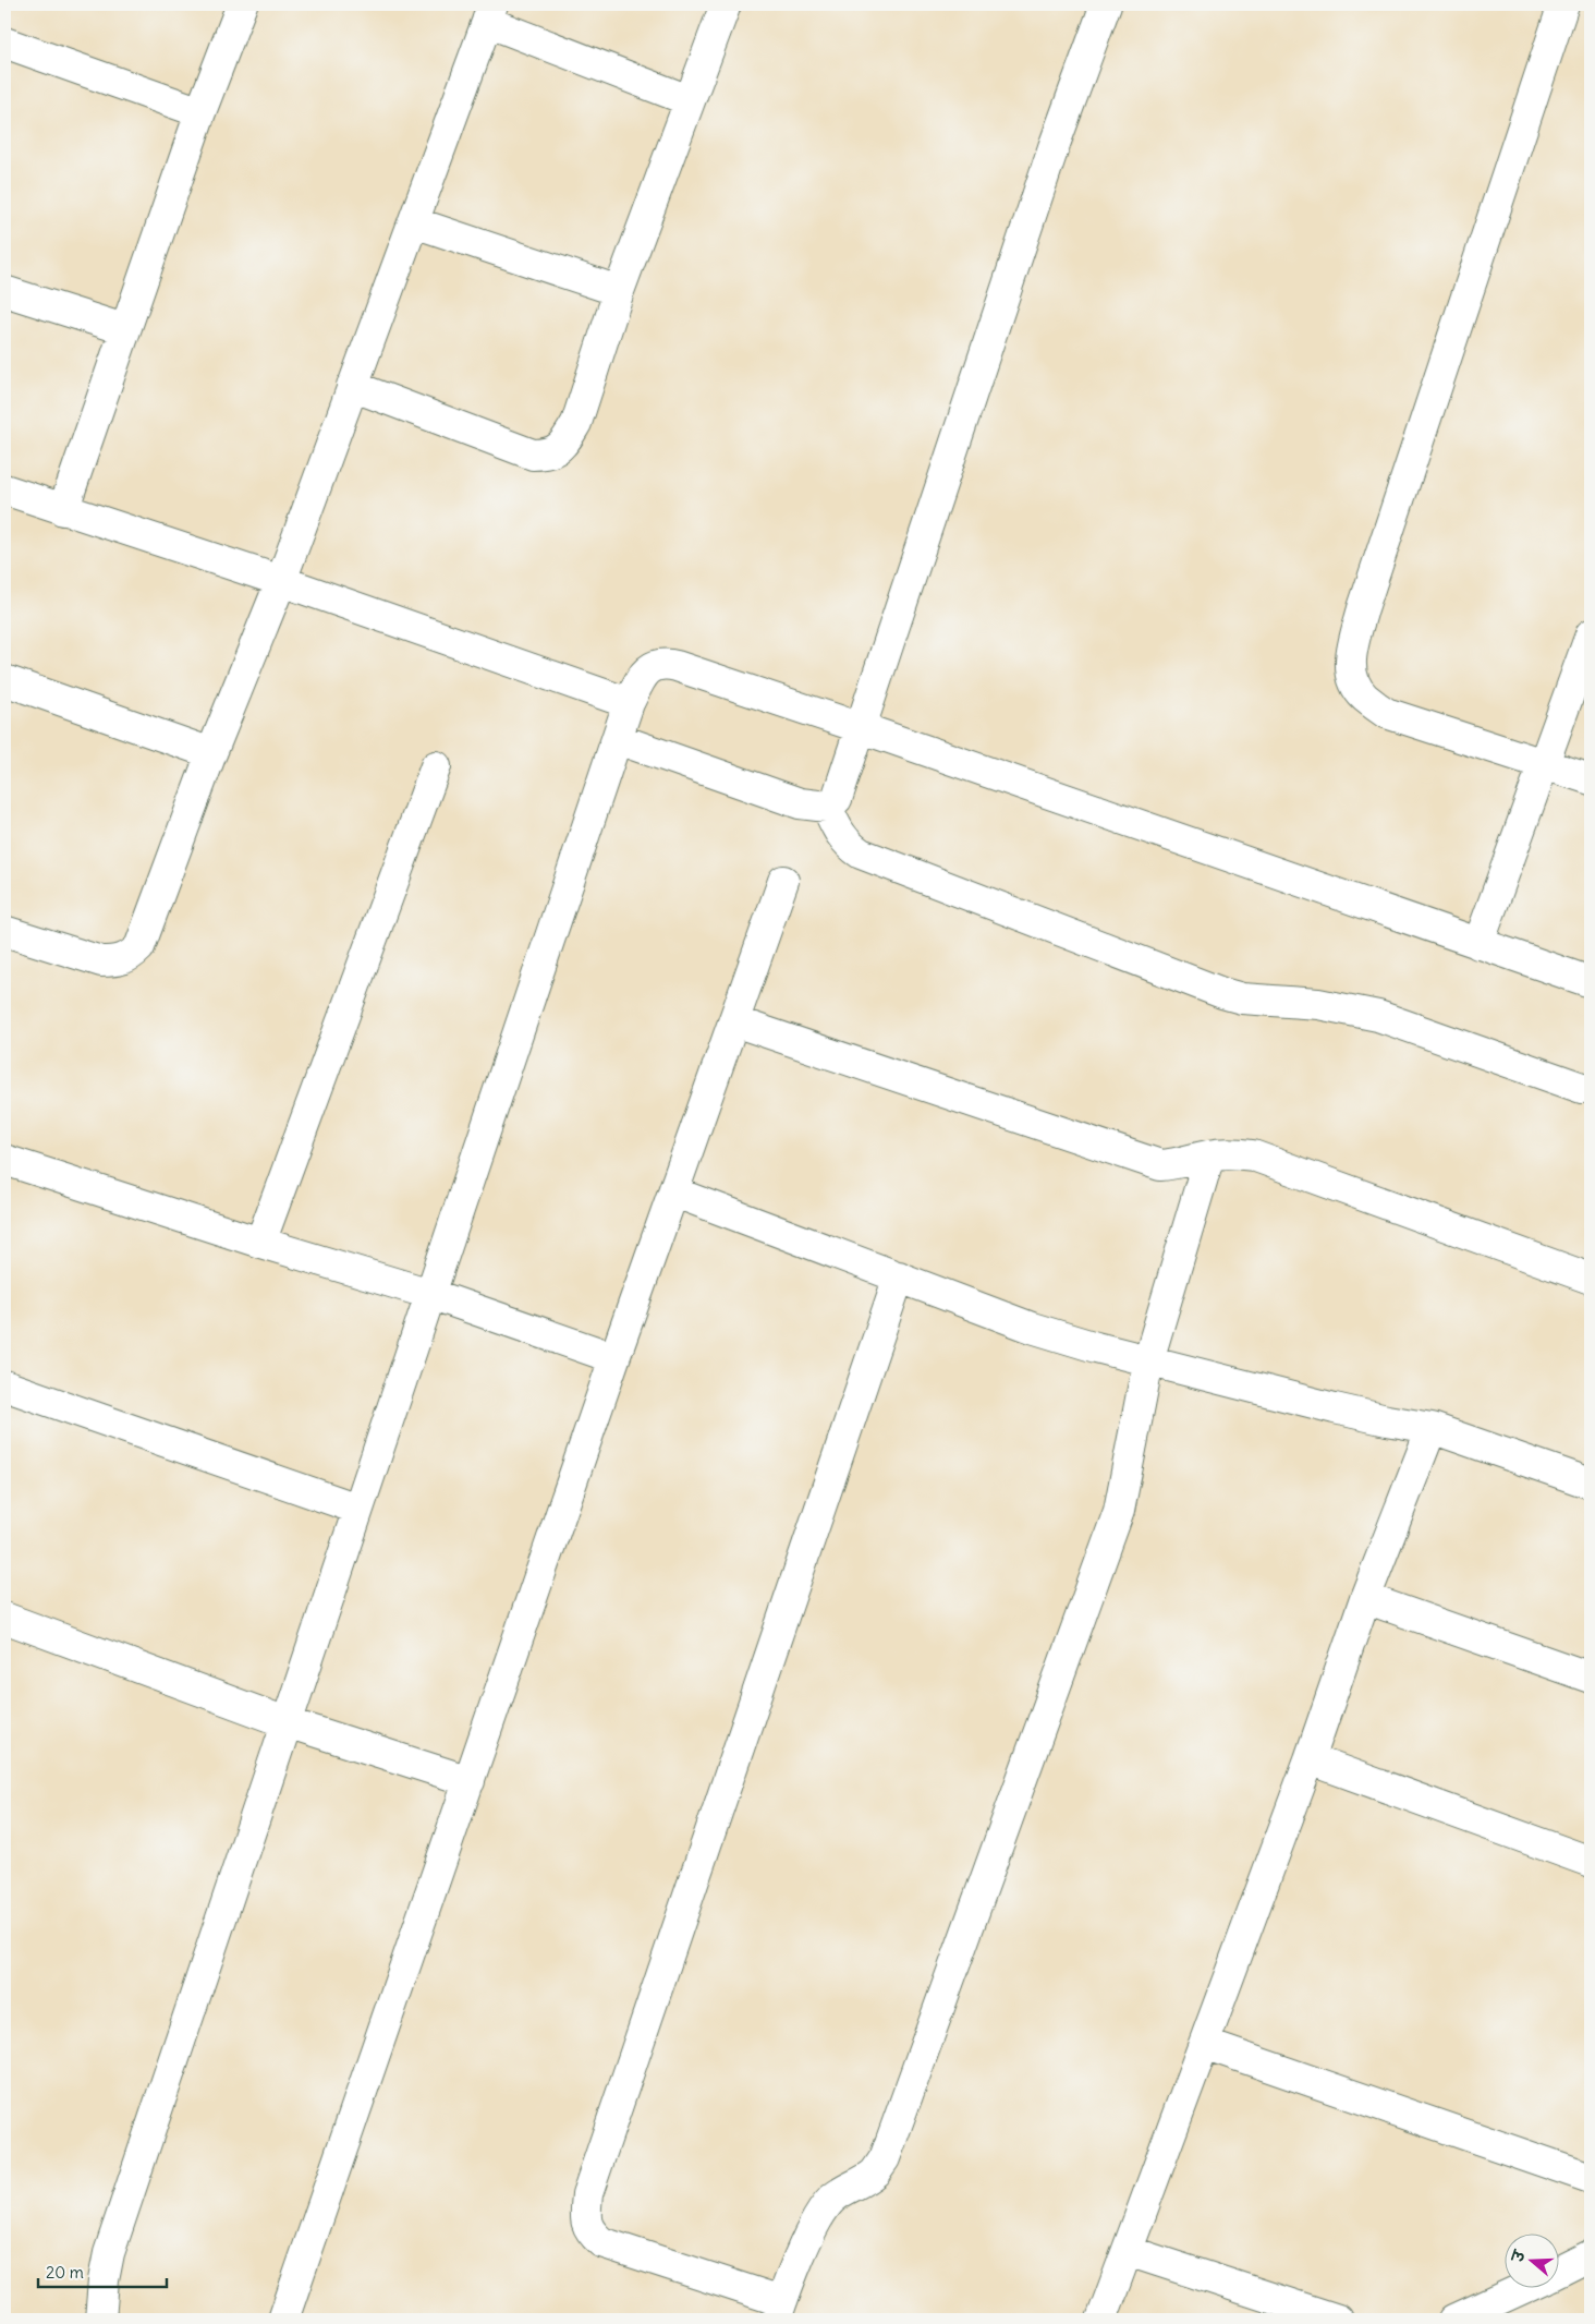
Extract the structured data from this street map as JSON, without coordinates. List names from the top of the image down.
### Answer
{
  "scale_bar": "20 m",
  "north": "left"
}
